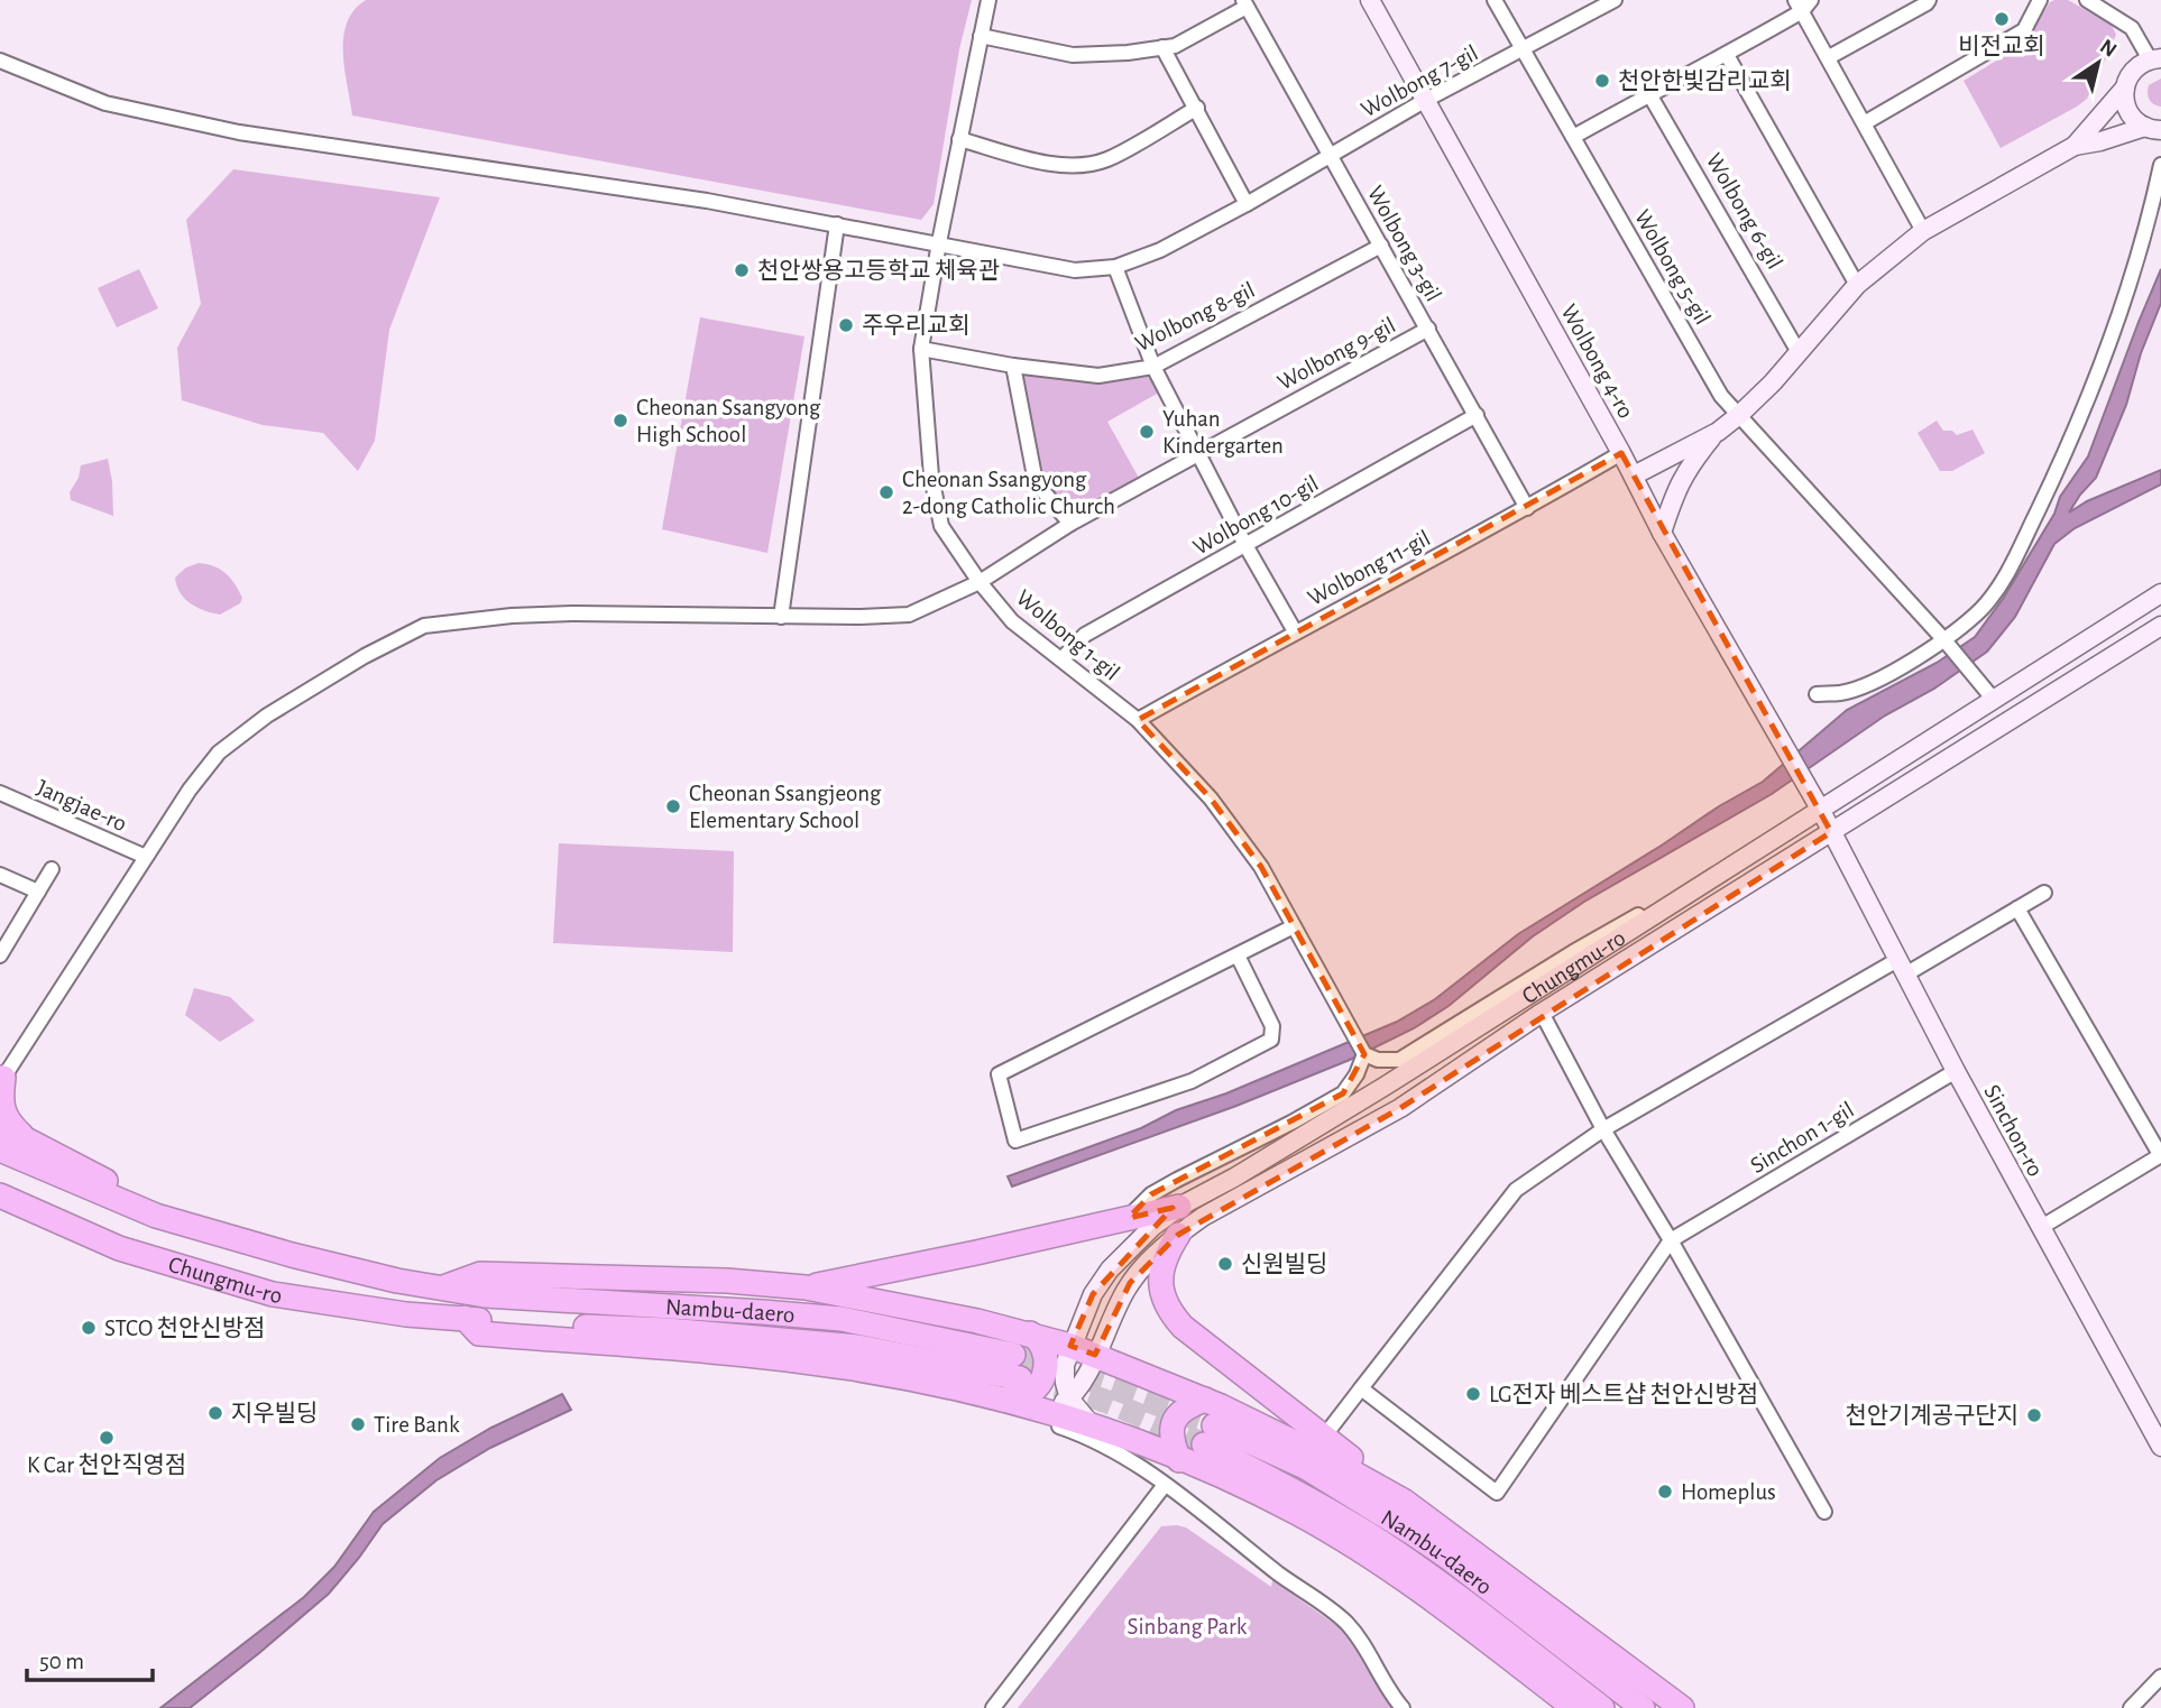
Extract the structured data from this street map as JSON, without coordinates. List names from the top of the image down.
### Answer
{
  "streets": {
    "highway": ["Chungmu-ro", "Nambu-daero"],
    "main road": ["Wolbong 4-ro", "Sinchon-ro"],
    "street": [
      "Wolbong 7-gil",
      "Wolbong 6-gil",
      "Wolbong 3-gil",
      "Wolbong 5-gil",
      "Wolbong 8-gil",
      "Wolbong 9-gil",
      "Wolbong 10-gil",
      "Wolbong 11-gil",
      "Wolbong 1-gil",
      "Jangjae-ro",
      "Sinchon 1-gil"
    ]
  },
  "crossings": [
    ["Wolbong 7-gil", "Wolbong 3-gil"],
    ["Wolbong 7-gil", "Wolbong 5-gil"],
    ["Wolbong 7-gil", "Wolbong 4-ro"],
    ["Wolbong 7-gil", "Wolbong 1-gil"],
    ["Wolbong 3-gil", "Wolbong 8-gil"],
    ["Wolbong 3-gil", "Wolbong 9-gil"],
    ["Wolbong 3-gil", "Wolbong 10-gil"],
    ["Wolbong 3-gil", "Wolbong 11-gil"],
    ["Wolbong 5-gil", "Chungmu-ro"],
    ["Wolbong 8-gil", "Wolbong 1-gil"],
    ["Wolbong 9-gil", "Wolbong 1-gil"],
    ["Wolbong 9-gil", "Jangjae-ro"],
    ["Wolbong 4-ro", "Wolbong 11-gil"],
    ["Wolbong 4-ro", "Chungmu-ro"],
    ["Wolbong 10-gil", "Wolbong 1-gil"],
    ["Wolbong 11-gil", "Wolbong 1-gil"],
    ["Chungmu-ro", "Sinchon-ro"],
    ["Chungmu-ro", "Nambu-daero"],
    ["Sinchon-ro", "Sinchon 1-gil"]
  ],
  "parks": ["Sinbang Park"],
  "places": [
    "비전교회",
    "천안한빛감리교회",
    "천안쌍용고등학교 체육관",
    "주우리교회",
    "Cheonan Ssangyong High School",
    "Yuhan Kindergarten",
    "Cheonan Ssangyong 2-dong Catholic Church",
    "Cheonan Ssangjeong Elementary School",
    "신원빌딩",
    "STCO 천안신방점",
    "LG전자 베스트샵 천안신방점",
    "지우빌딩",
    "천안기계공구단지",
    "Tire Bank",
    "K Car 천안직영점",
    "Homeplus"
  ],
  "scale_bar": "50 m",
  "north": "top right"
}
